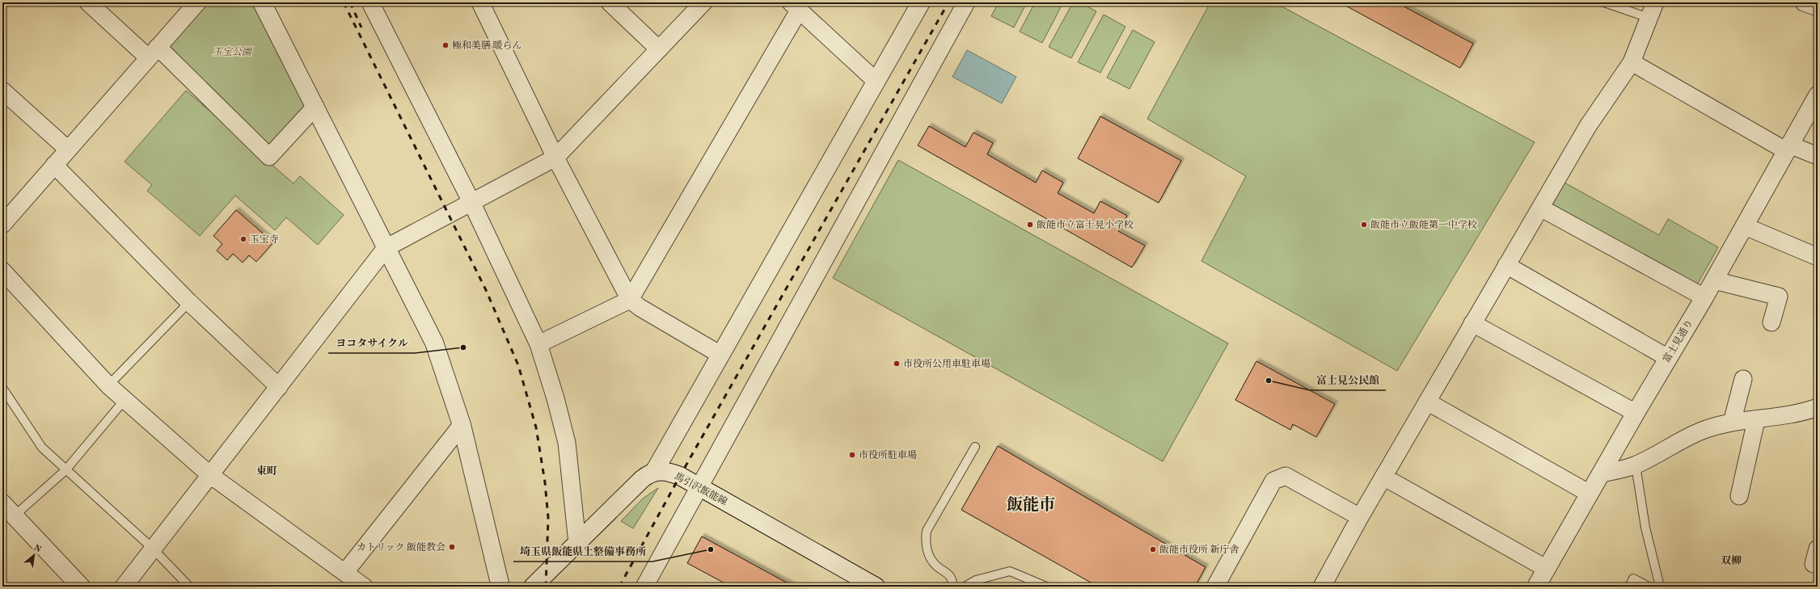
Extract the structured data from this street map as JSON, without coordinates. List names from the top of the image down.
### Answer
{
  "streets": {
    "street": ["富士見通り", "馬引沢飯能線"]
  },
  "districts": ["東町", "飯能市", "双柳"],
  "parks": ["玉宝公園"],
  "places": [
    "極和美膳 暖らん",
    "飯能市立富士見小学校",
    "飯能市立飯能第一中学校",
    "玉宝寺",
    "ヨコタサイクル",
    "市役所公用車駐車場",
    "富士見公民館",
    "市役所駐車場",
    "カトリック 飯能教会",
    "埼玉県飯能県土整備事務所",
    "飯能市役所 新庁舎"
  ],
  "north": "top right"
}
